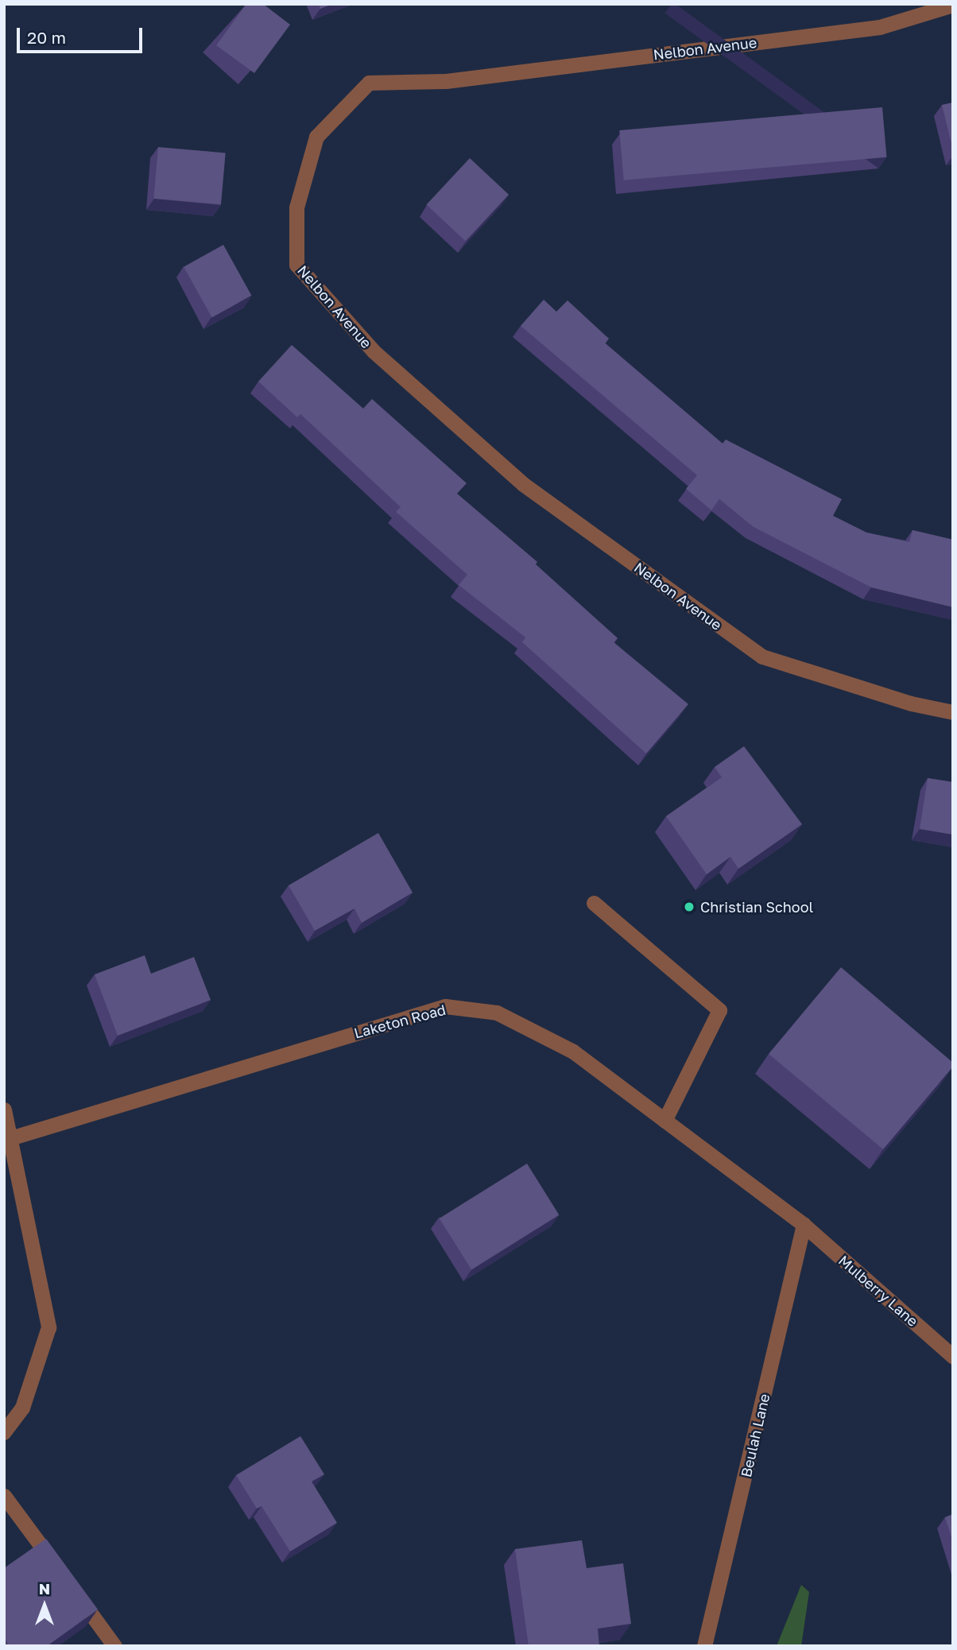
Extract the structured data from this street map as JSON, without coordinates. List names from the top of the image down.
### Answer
{
  "streets": {
    "street": [
      "Nelbon Avenue",
      "Laketon Road",
      "Mulberry Lane",
      "Beulah Lane"
    ]
  },
  "crossings": [
    ["Laketon Road", "Mulberry Lane"],
    ["Laketon Road", "Beulah Lane"],
    ["Mulberry Lane", "Beulah Lane"]
  ],
  "places": ["Christian School"],
  "scale_bar": "20 m",
  "north": "top"
}
